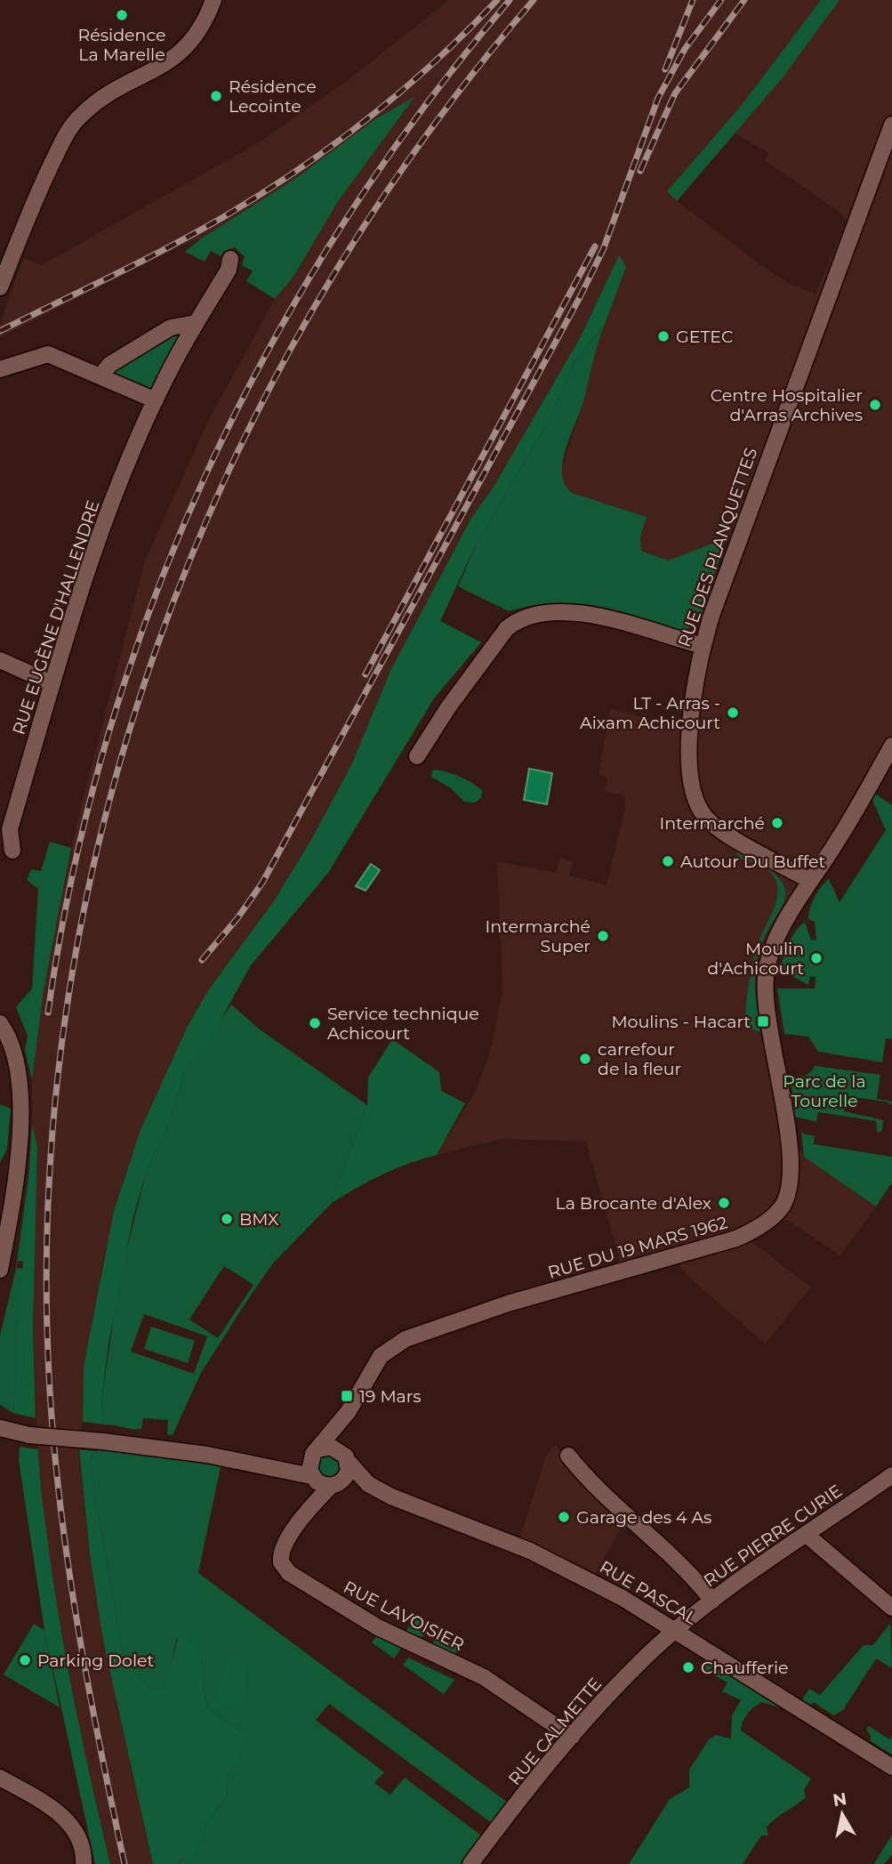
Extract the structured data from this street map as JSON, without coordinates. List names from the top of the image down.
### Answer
{
  "streets": {
    "street": [
      "RUE DES PLANQUETTES",
      "RUE EUGÈNE D'HALLENDRE",
      "RUE DU 19 MARS 1962",
      "RUE PIERRE CURIE",
      "RUE PASCAL",
      "RUE LAVOISIER",
      "RUE CALMETTE"
    ]
  },
  "crossings": [
    ["RUE DES PLANQUETTES", "RUE DU 19 MARS 1962"],
    ["RUE DU 19 MARS 1962", "RUE PASCAL"],
    ["RUE DU 19 MARS 1962", "RUE LAVOISIER"],
    ["RUE PIERRE CURIE", "RUE PASCAL"],
    ["RUE PIERRE CURIE", "RUE CALMETTE"],
    ["RUE PASCAL", "RUE LAVOISIER"],
    ["RUE PASCAL", "RUE CALMETTE"],
    ["RUE LAVOISIER", "RUE CALMETTE"]
  ],
  "parks": ["Parc de la Tourelle"],
  "places": {
    "other": [
      "Résidence La Marelle",
      "Résidence Lecointe",
      "GETEC",
      "Centre Hospitalier d'Arras Archives",
      "LT - Arras - Aixam Achicourt",
      "Intermarché",
      "Autour Du Buffet",
      "Intermarché Super",
      "Moulin d'Achicourt",
      "Service technique Achicourt",
      "carrefour de la fleur",
      "La Brocante d'Alex",
      "BMX",
      "Garage des 4 As",
      "Parking Dolet",
      "Chaufferie"
    ],
    "transit": ["Moulins - Hacart", "19 Mars"]
  },
  "north": "top"
}
